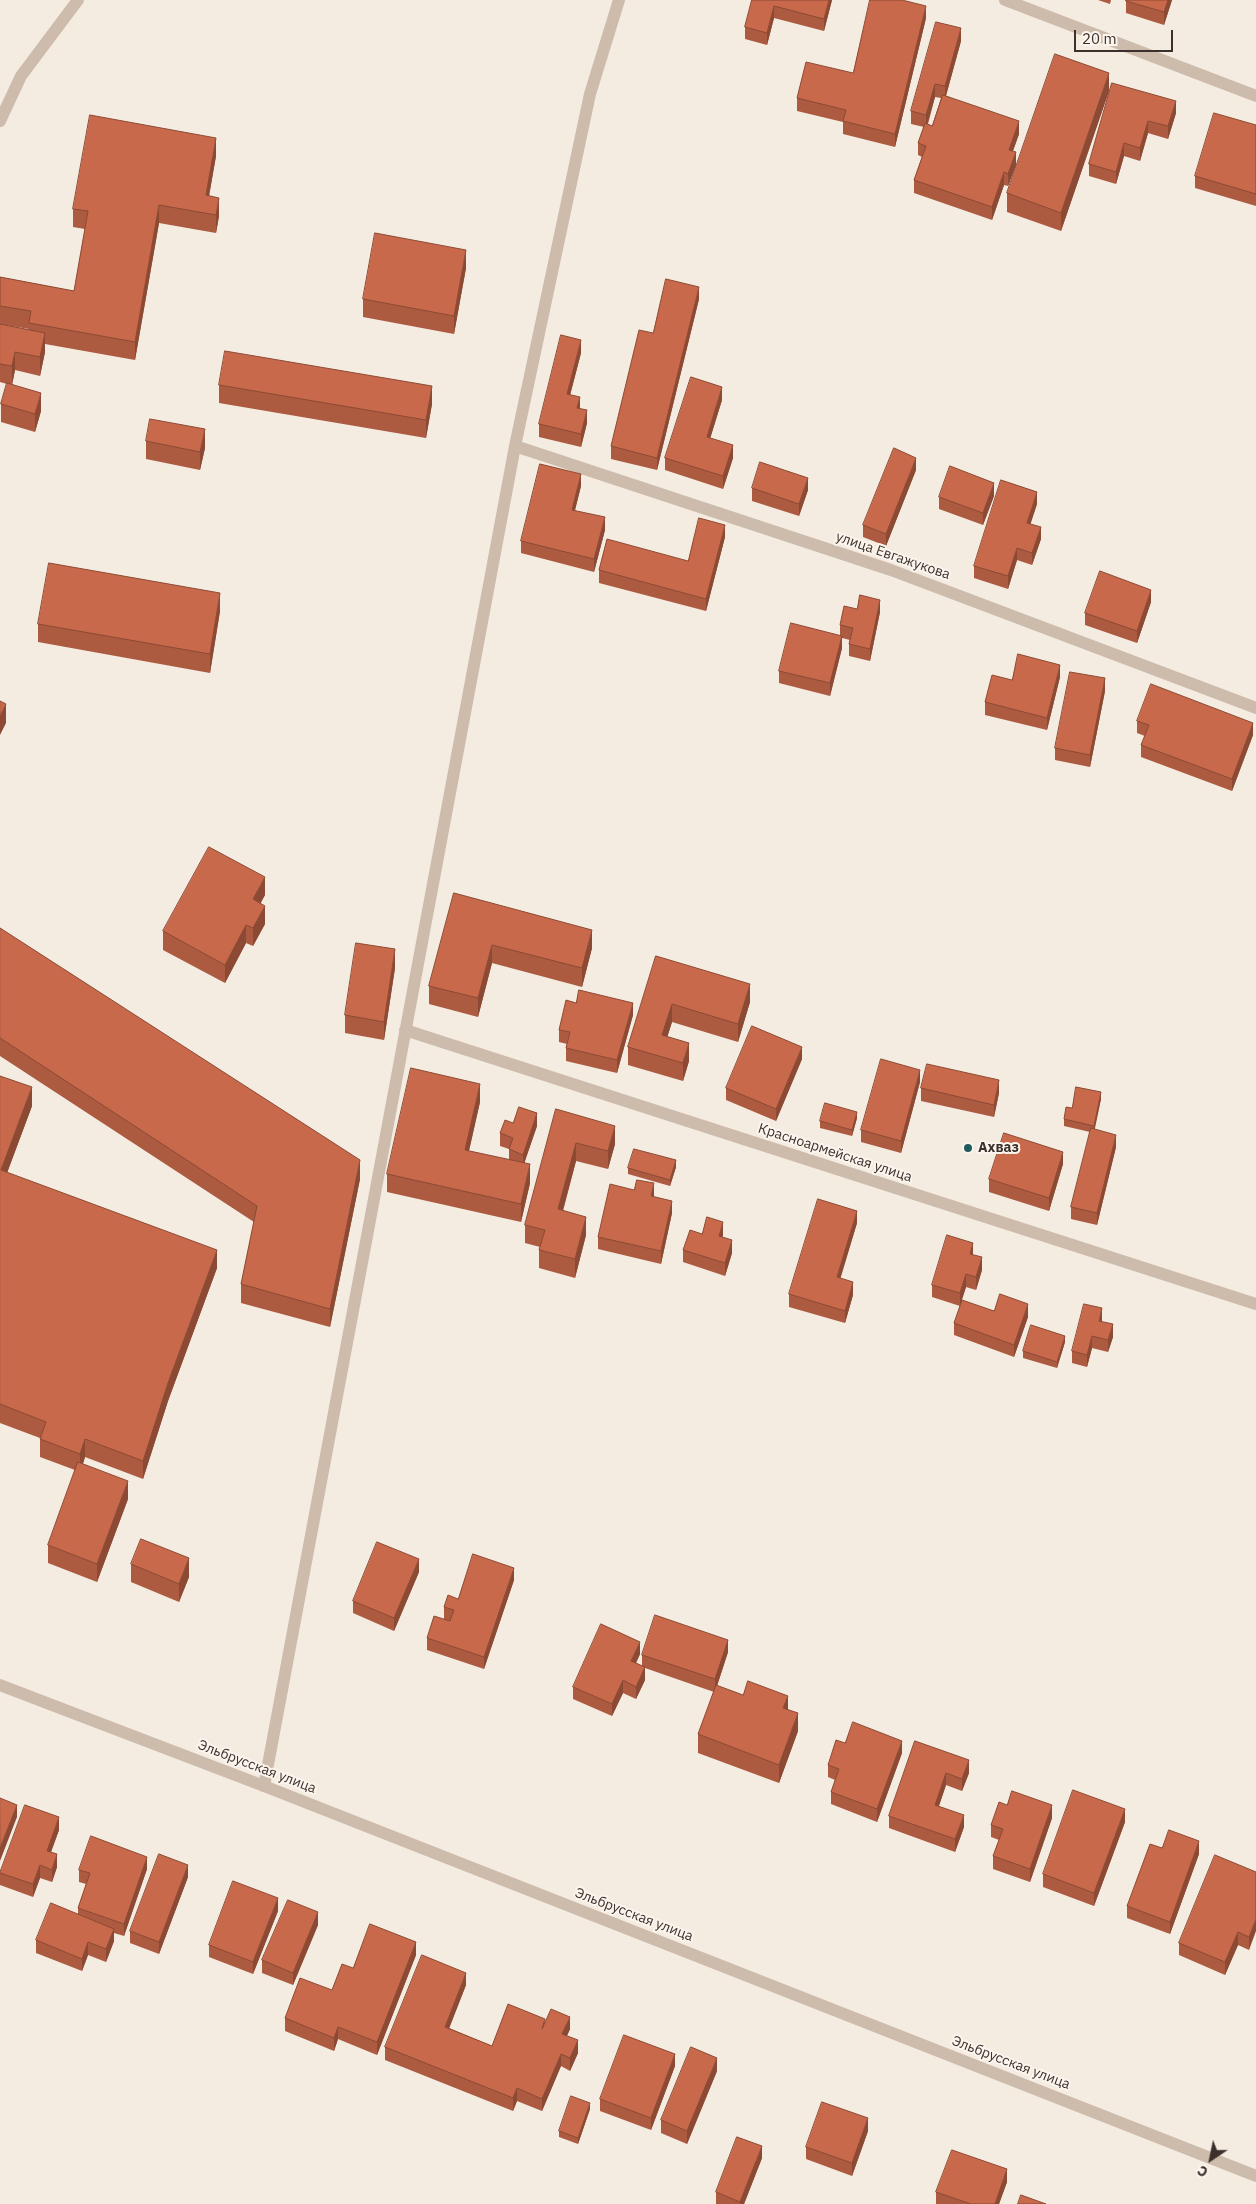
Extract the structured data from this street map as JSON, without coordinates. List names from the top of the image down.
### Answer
{
  "streets": {
    "street": ["улица Евгажукова", "Красноармейская улица", "Эльбрусская улица"]
  },
  "places": ["Ахваз"],
  "scale_bar": "20 m",
  "north": "bottom left"
}
